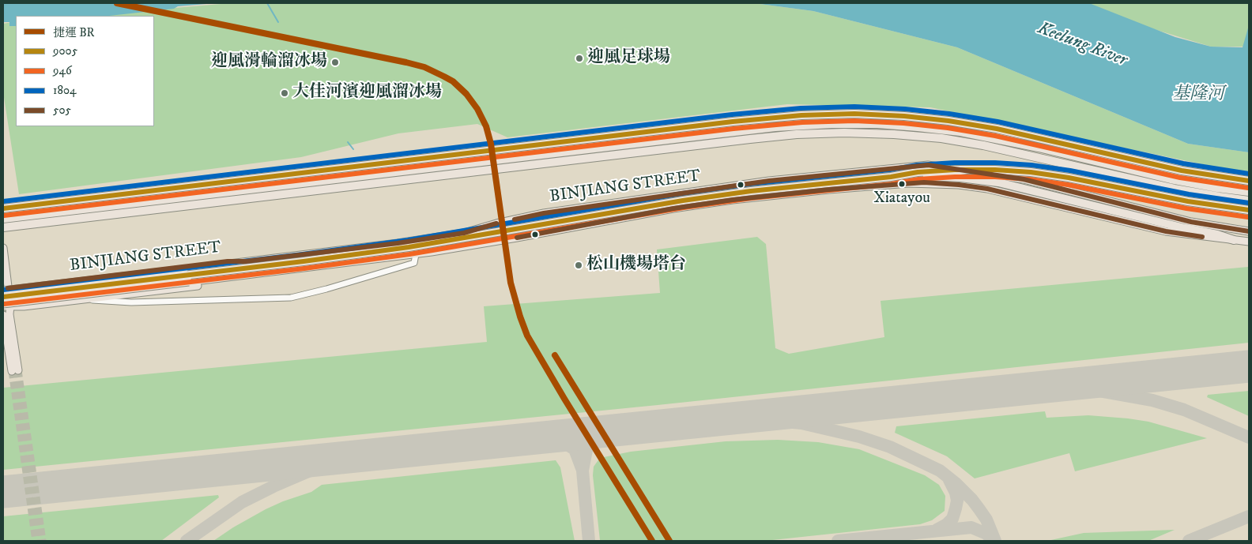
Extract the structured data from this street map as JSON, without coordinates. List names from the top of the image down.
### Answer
{
  "streets": {
    "main road": ["BINJIANG STREET"]
  },
  "water": ["Keelung River", "基隆河"],
  "places": [
    "迎風足球場",
    "迎風滑輪溜冰場",
    "大佳河濱迎風溜冰場",
    "Xiatayou",
    "松山機場塔台"
  ],
  "lines": [
    "metro line BR",
    "transit line 1804",
    "transit line 9005",
    "transit line 946",
    "transit line 505"
  ],
  "legend": [
    "捷運 BR",
    "9005",
    "946",
    "1804",
    "505"
  ]
}
